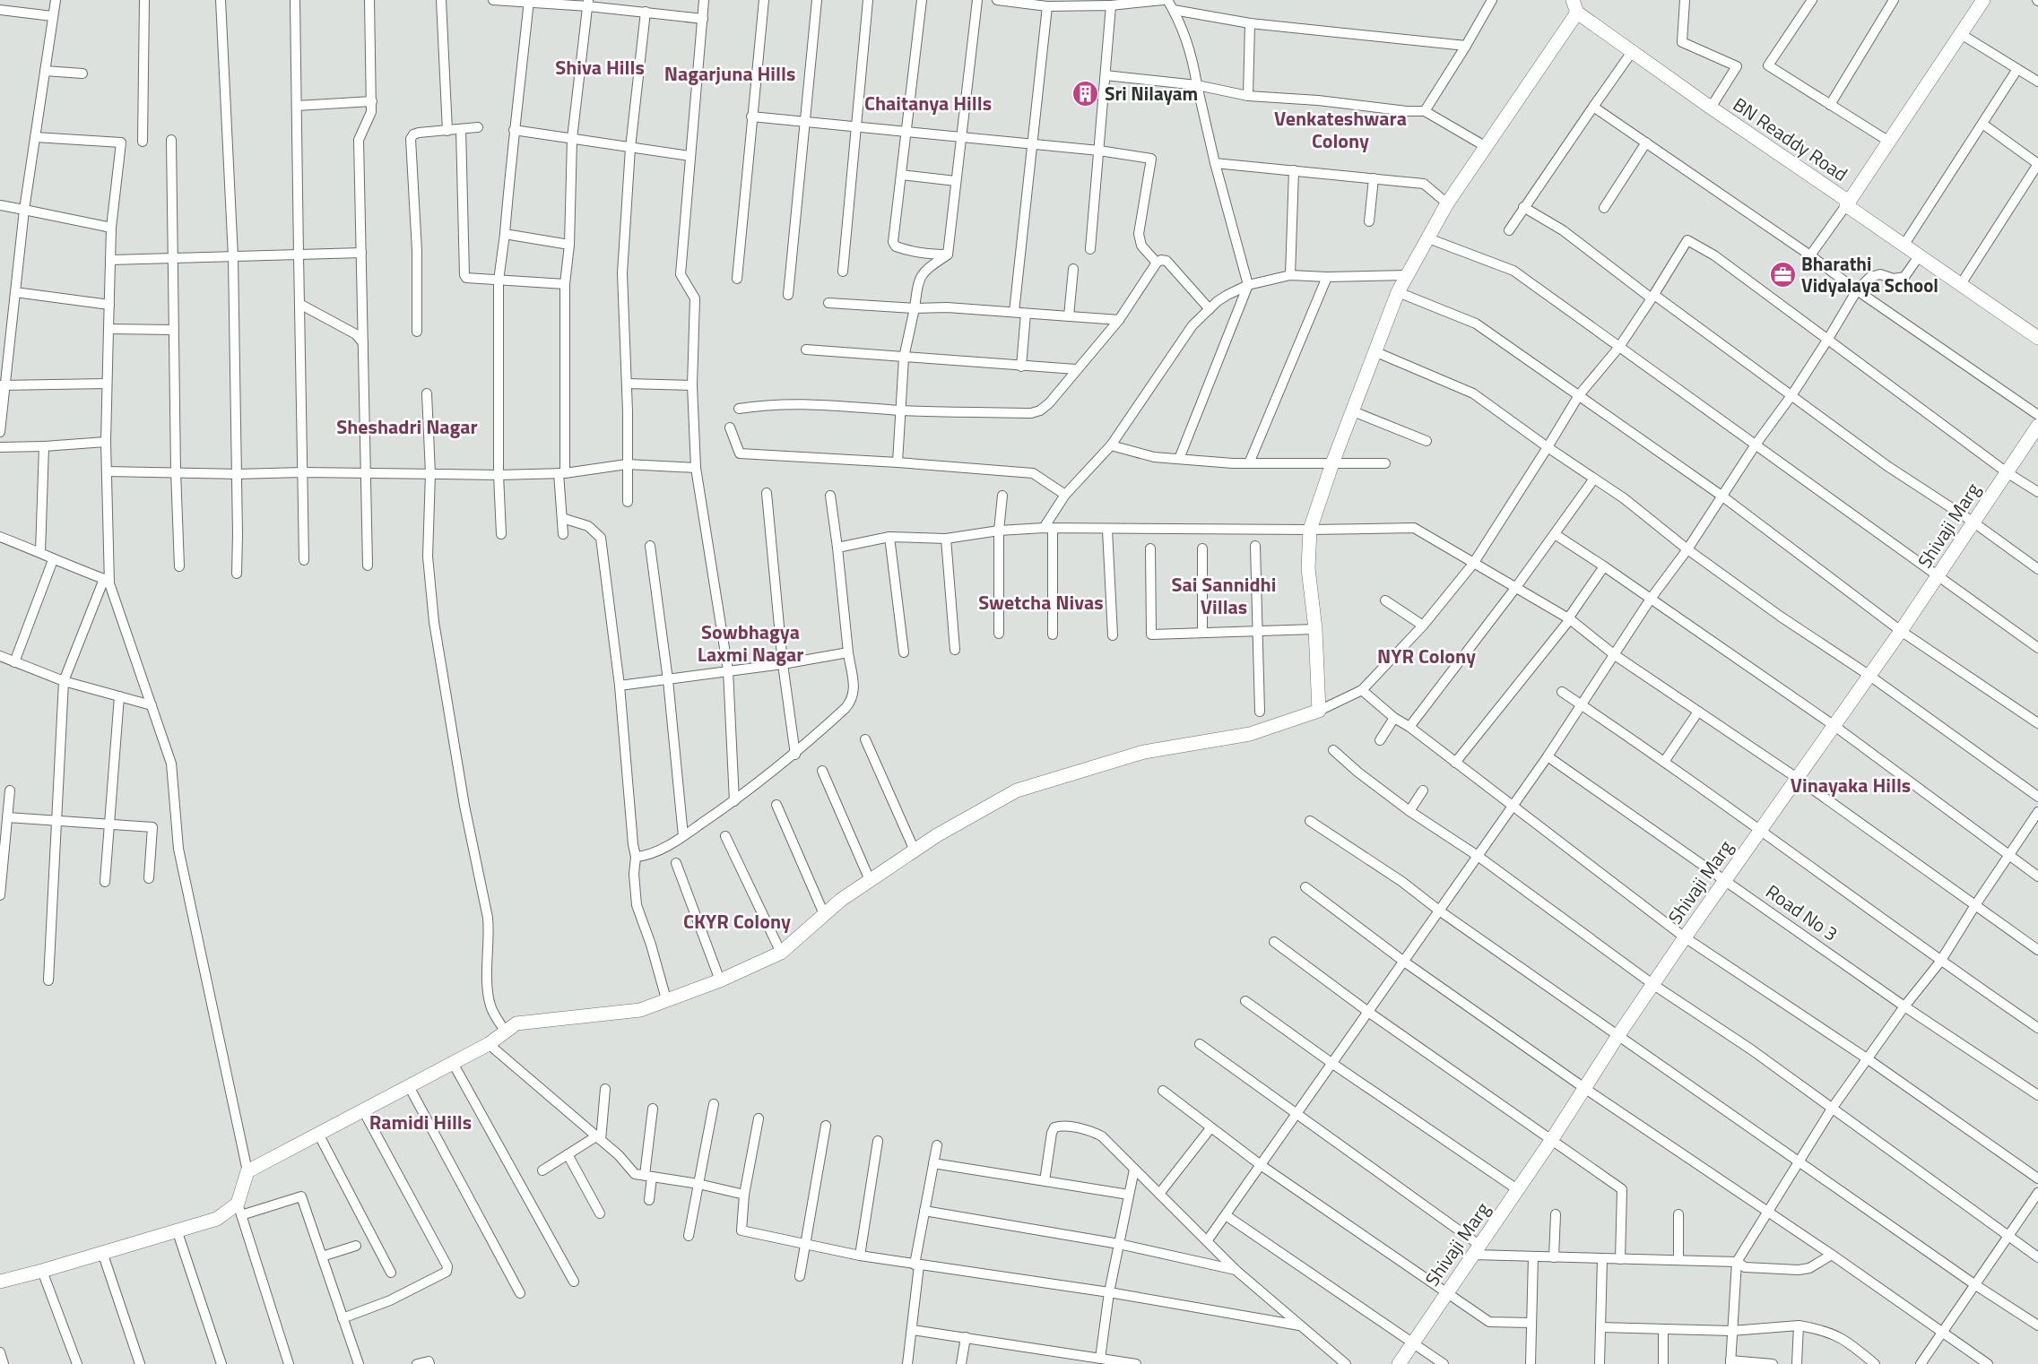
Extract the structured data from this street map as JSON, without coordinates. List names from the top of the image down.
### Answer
{
  "streets": {
    "street": ["BN Readdy Road", "Shivaji Marg", "Road No 3"]
  },
  "crossings": [
    ["Shivaji Marg", "Road No 3"]
  ],
  "districts": [
    "Shiva Hills",
    "Nagarjuna Hills",
    "Chaitanya Hills",
    "Venkateshwara Colony",
    "Sheshadri Nagar",
    "Sai Sannidhi Villas",
    "Swetcha Nivas",
    "Sowbhagya Laxmi Nagar",
    "NYR Colony",
    "Vinayaka Hills",
    "CKYR Colony",
    "Ramidi Hills"
  ],
  "places": {
    "building": ["Sri Nilayam"],
    "office": ["Bharathi Vidyalaya School"]
  }
}
